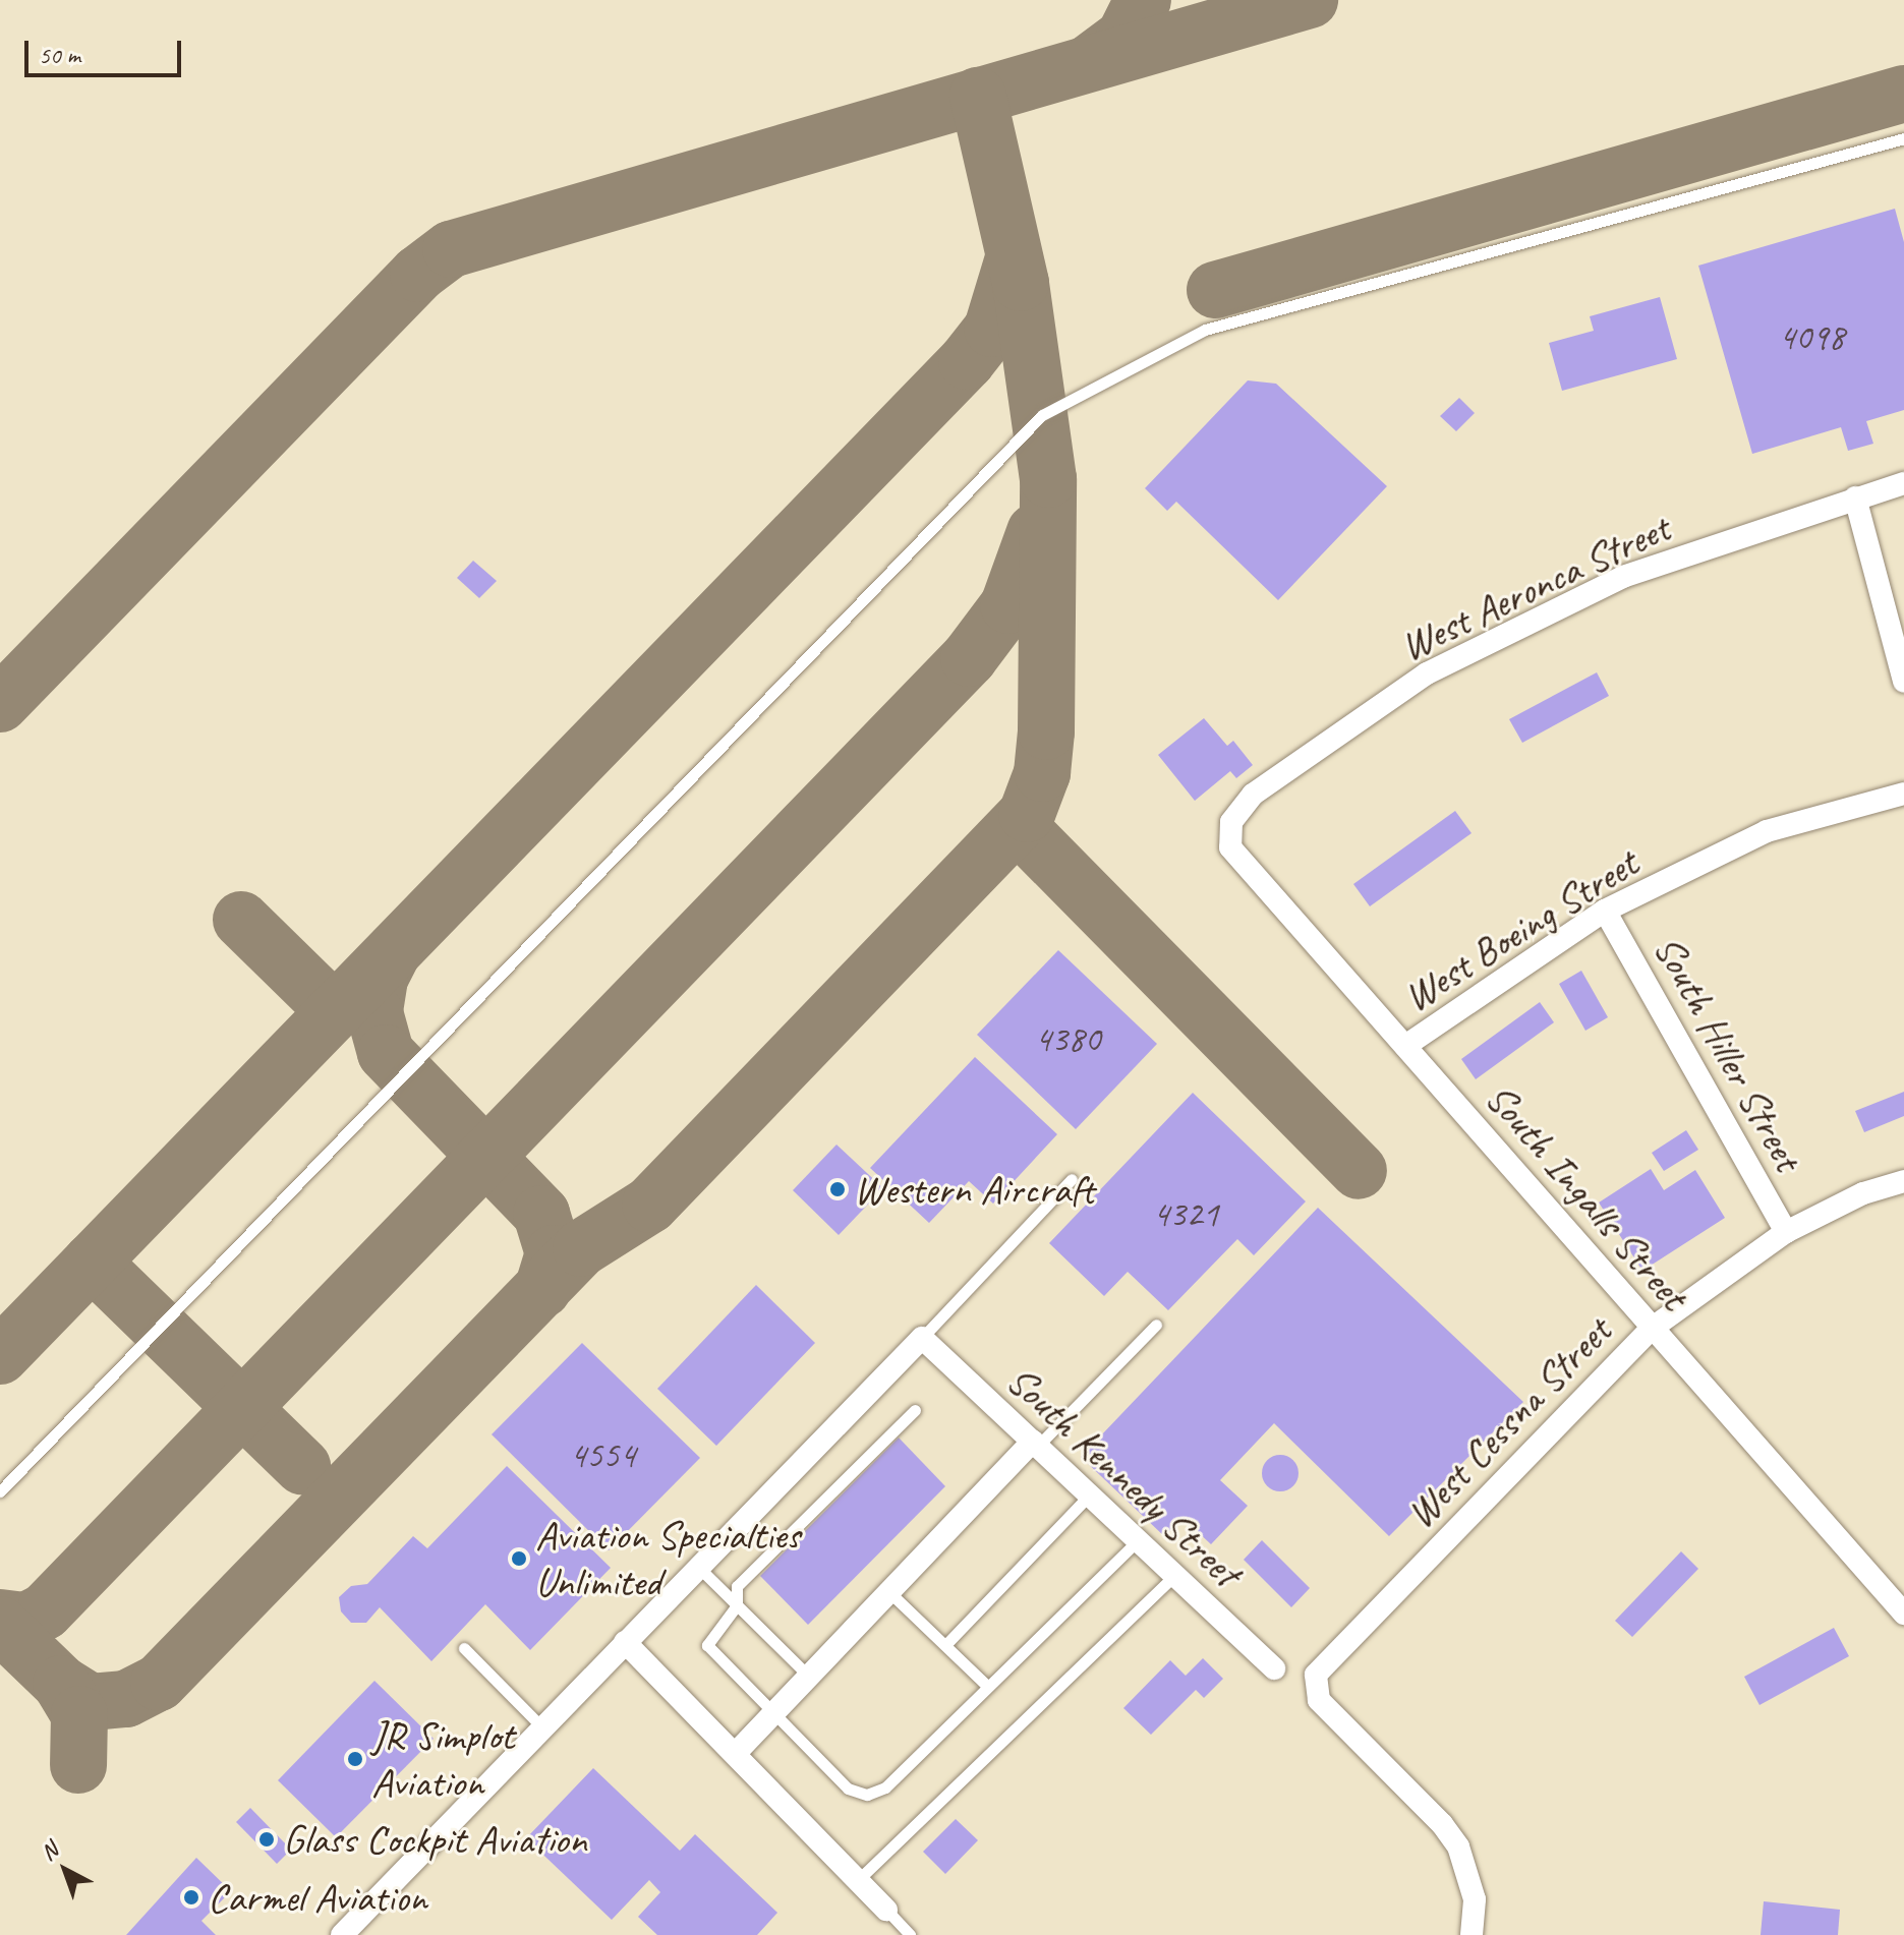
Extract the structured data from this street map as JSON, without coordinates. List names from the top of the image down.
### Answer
{
  "streets": {
    "street": [
      "West Aeronca Street",
      "West Boeing Street",
      "South Hiller Street",
      "South Ingalls Street",
      "West Cessna Street",
      "South Kennedy Street"
    ]
  },
  "crossings": [
    ["West Aeronca Street", "South Ingalls Street"],
    ["West Boeing Street", "South Hiller Street"],
    ["West Boeing Street", "South Ingalls Street"],
    ["South Hiller Street", "West Cessna Street"],
    ["South Ingalls Street", "West Cessna Street"]
  ],
  "places": [
    "Western Aircraft",
    "Aviation Specialties Unlimited",
    "JR Simplot Aviation",
    "Glass Cockpit Aviation",
    "Carmel Aviation"
  ],
  "house_numbers": [
    "4098",
    "4380",
    "4321",
    "4554"
  ],
  "scale_bar": "50 m",
  "north": "top left"
}
